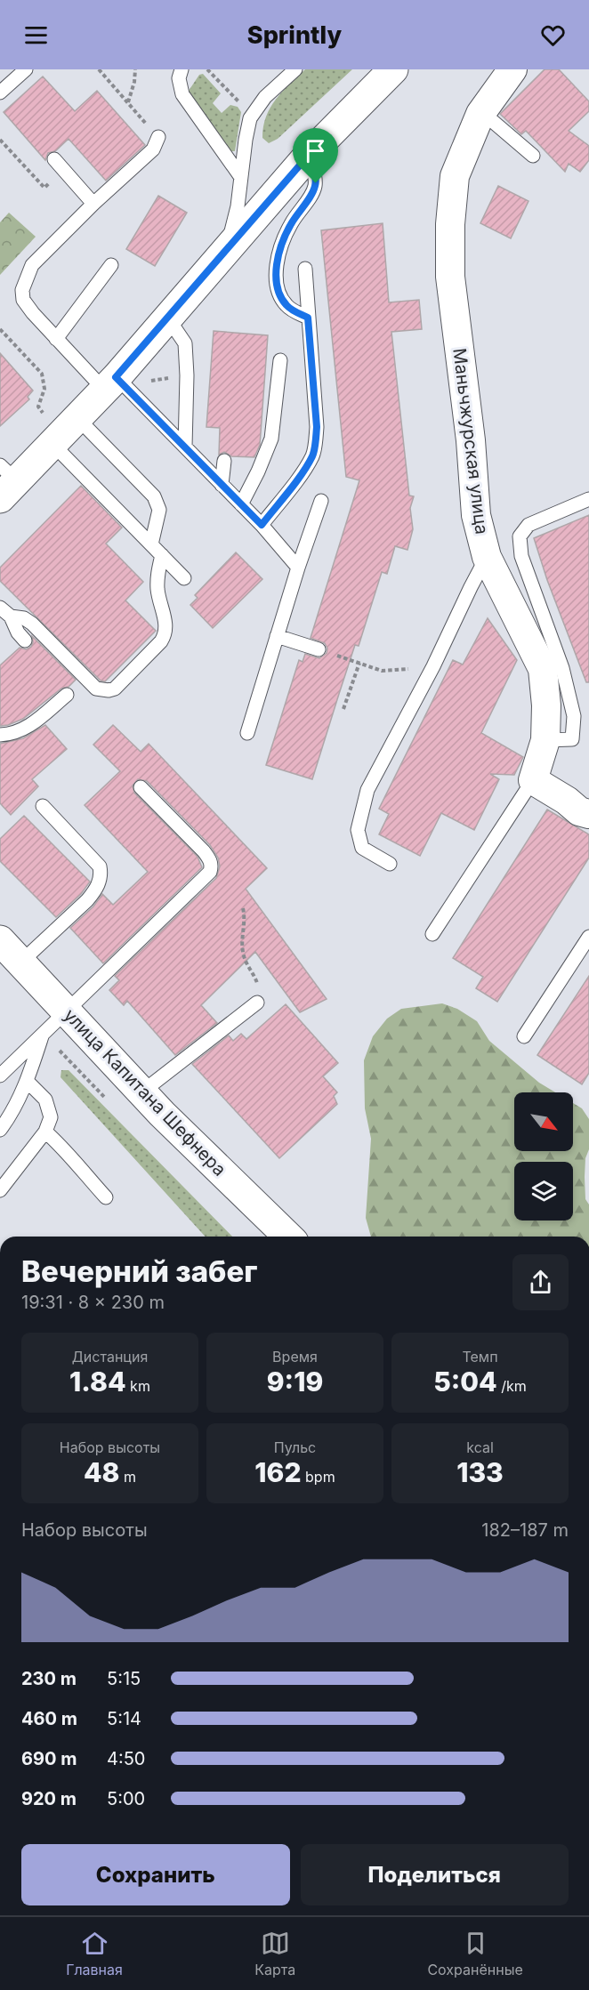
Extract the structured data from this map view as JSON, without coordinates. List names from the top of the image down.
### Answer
{
  "streets": {
    "main road": ["улица Капитана Шефнера"],
    "street": ["Маньчжурская улица"]
  },
  "north": "bottom right",
  "page": {
    "header": "Sprintly",
    "heading": ["Вечерний забег", "19:31 · 8 × 230 m"],
    "stats": [
      ["Дистанция", "1.84 km"],
      ["Время", "9:19"],
      ["Темп", "5:04 /km"],
      ["Набор высоты", "48 m"],
      ["Пульс", "162 bpm"],
      ["kcal", "133"]
    ],
    "chart": ["Набор высоты", "182–187 m"],
    "list": [
      {
        "name": "230 m",
        "note": "5:15"
      },
      {
        "name": "460 m",
        "note": "5:14"
      },
      {
        "name": "690 m",
        "note": "4:50"
      },
      {
        "name": "920 m",
        "note": "5:00"
      }
    ],
    "buttons": ["Сохранить", "Поделиться"],
    "tabs": ["Главная", "Карта", "Сохранённые"]
  }
}
